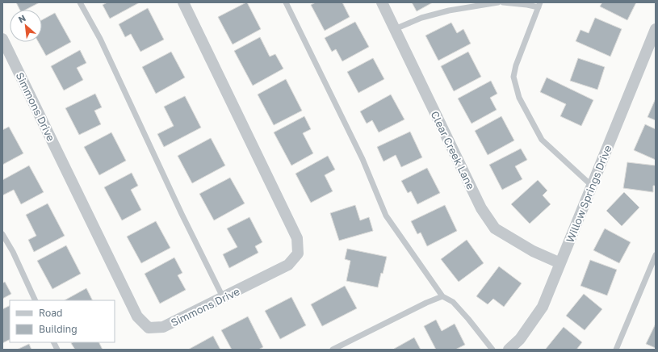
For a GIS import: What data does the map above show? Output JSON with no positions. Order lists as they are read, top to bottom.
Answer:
{
  "streets": {
    "street": ["Simmons Drive", "Clear Creek Lane", "Willow Springs Drive"]
  },
  "crossings": [
    ["Clear Creek Lane", "Willow Springs Drive"]
  ],
  "legend": ["Road", "Building"],
  "north": "top left"
}
